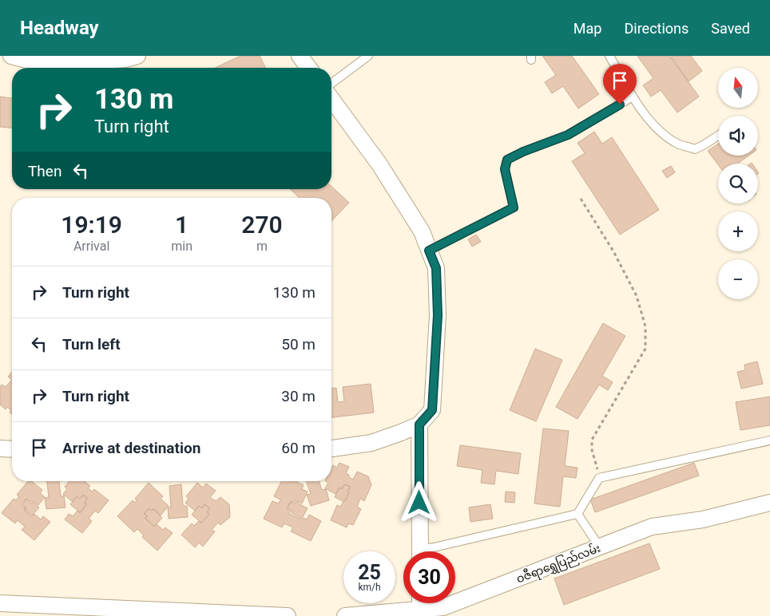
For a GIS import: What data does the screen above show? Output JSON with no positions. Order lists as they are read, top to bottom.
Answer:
{
  "streets": {
    "street": ["ဝဇီရာရွှေပြည်လမ်း"]
  },
  "north": "top",
  "page": {
    "header": "Headway",
    "nav": ["Map", "Directions", "Saved"],
    "map_buttons": ["+", "−"],
    "turn": ["130 m", "Turn right"],
    "then": "Then",
    "eta": [
      "19:19",
      "Arrival",
      "1",
      "min",
      "270",
      "m"
    ],
    "list": [
      {
        "name": "Turn right",
        "value": "130 m"
      },
      {
        "name": "Turn left",
        "value": "50 m"
      },
      {
        "name": "Turn right",
        "value": "30 m"
      },
      {
        "name": "Arrive at destination",
        "value": "60 m"
      }
    ],
    "speed": "25 km/h",
    "limit": "30"
  }
}
